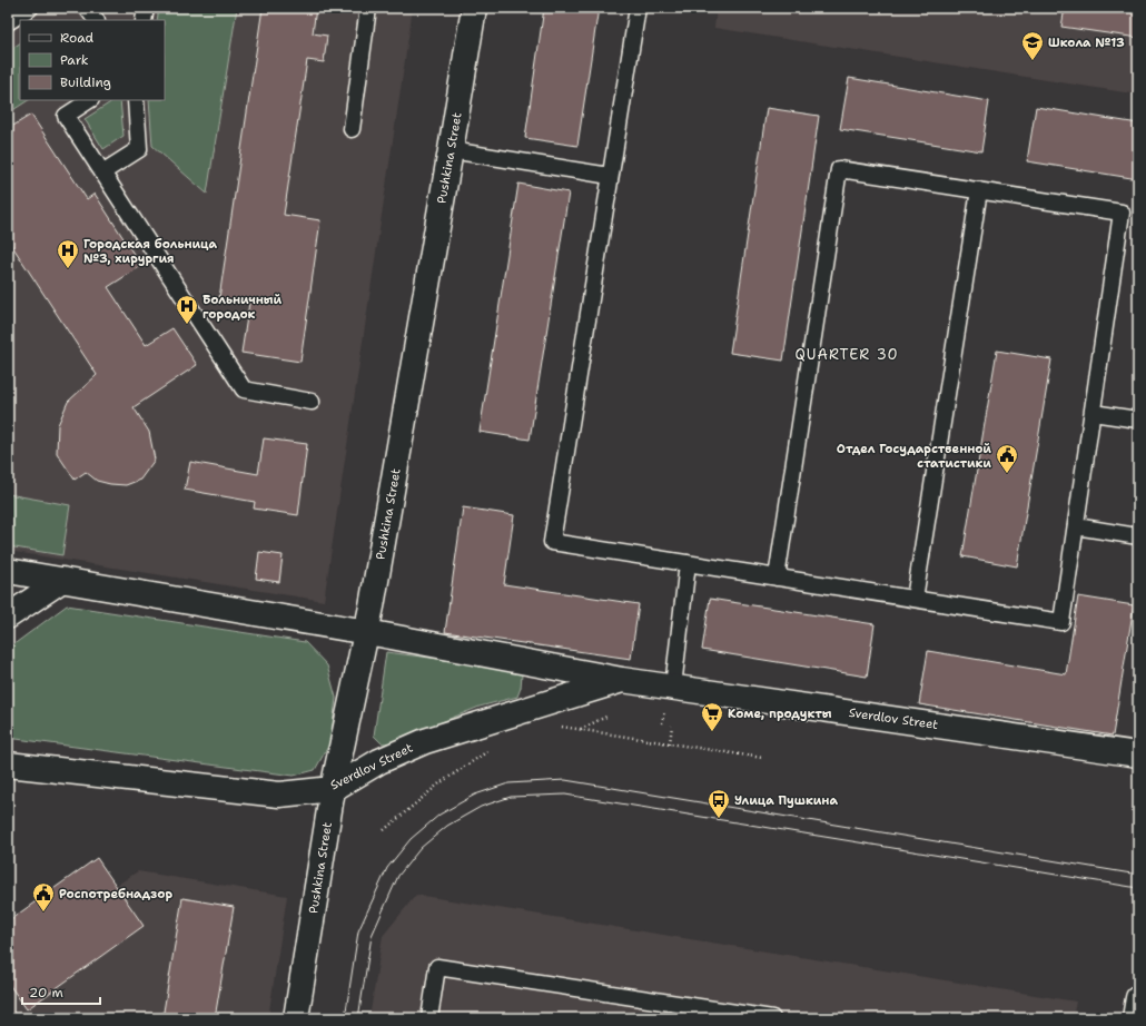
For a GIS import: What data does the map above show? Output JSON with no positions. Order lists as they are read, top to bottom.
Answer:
{
  "streets": {
    "street": ["Pushkina Street", "Sverdlov Street"]
  },
  "crossings": [
    ["Pushkina Street", "Sverdlov Street"]
  ],
  "districts": ["QUARTER 30"],
  "places": {
    "school or university": ["Школа №13"],
    "hospital": ["Городская больница №3, хирургия", "Больничный городок"],
    "public building": ["Отдел Государственной статистики", "Роспотребнадзор"],
    "supermarket": ["Коме, продукты"],
    "bus stop": ["Улица Пушкина"]
  },
  "legend": ["Road", "Park", "Building"],
  "scale_bar": "20 m"
}
